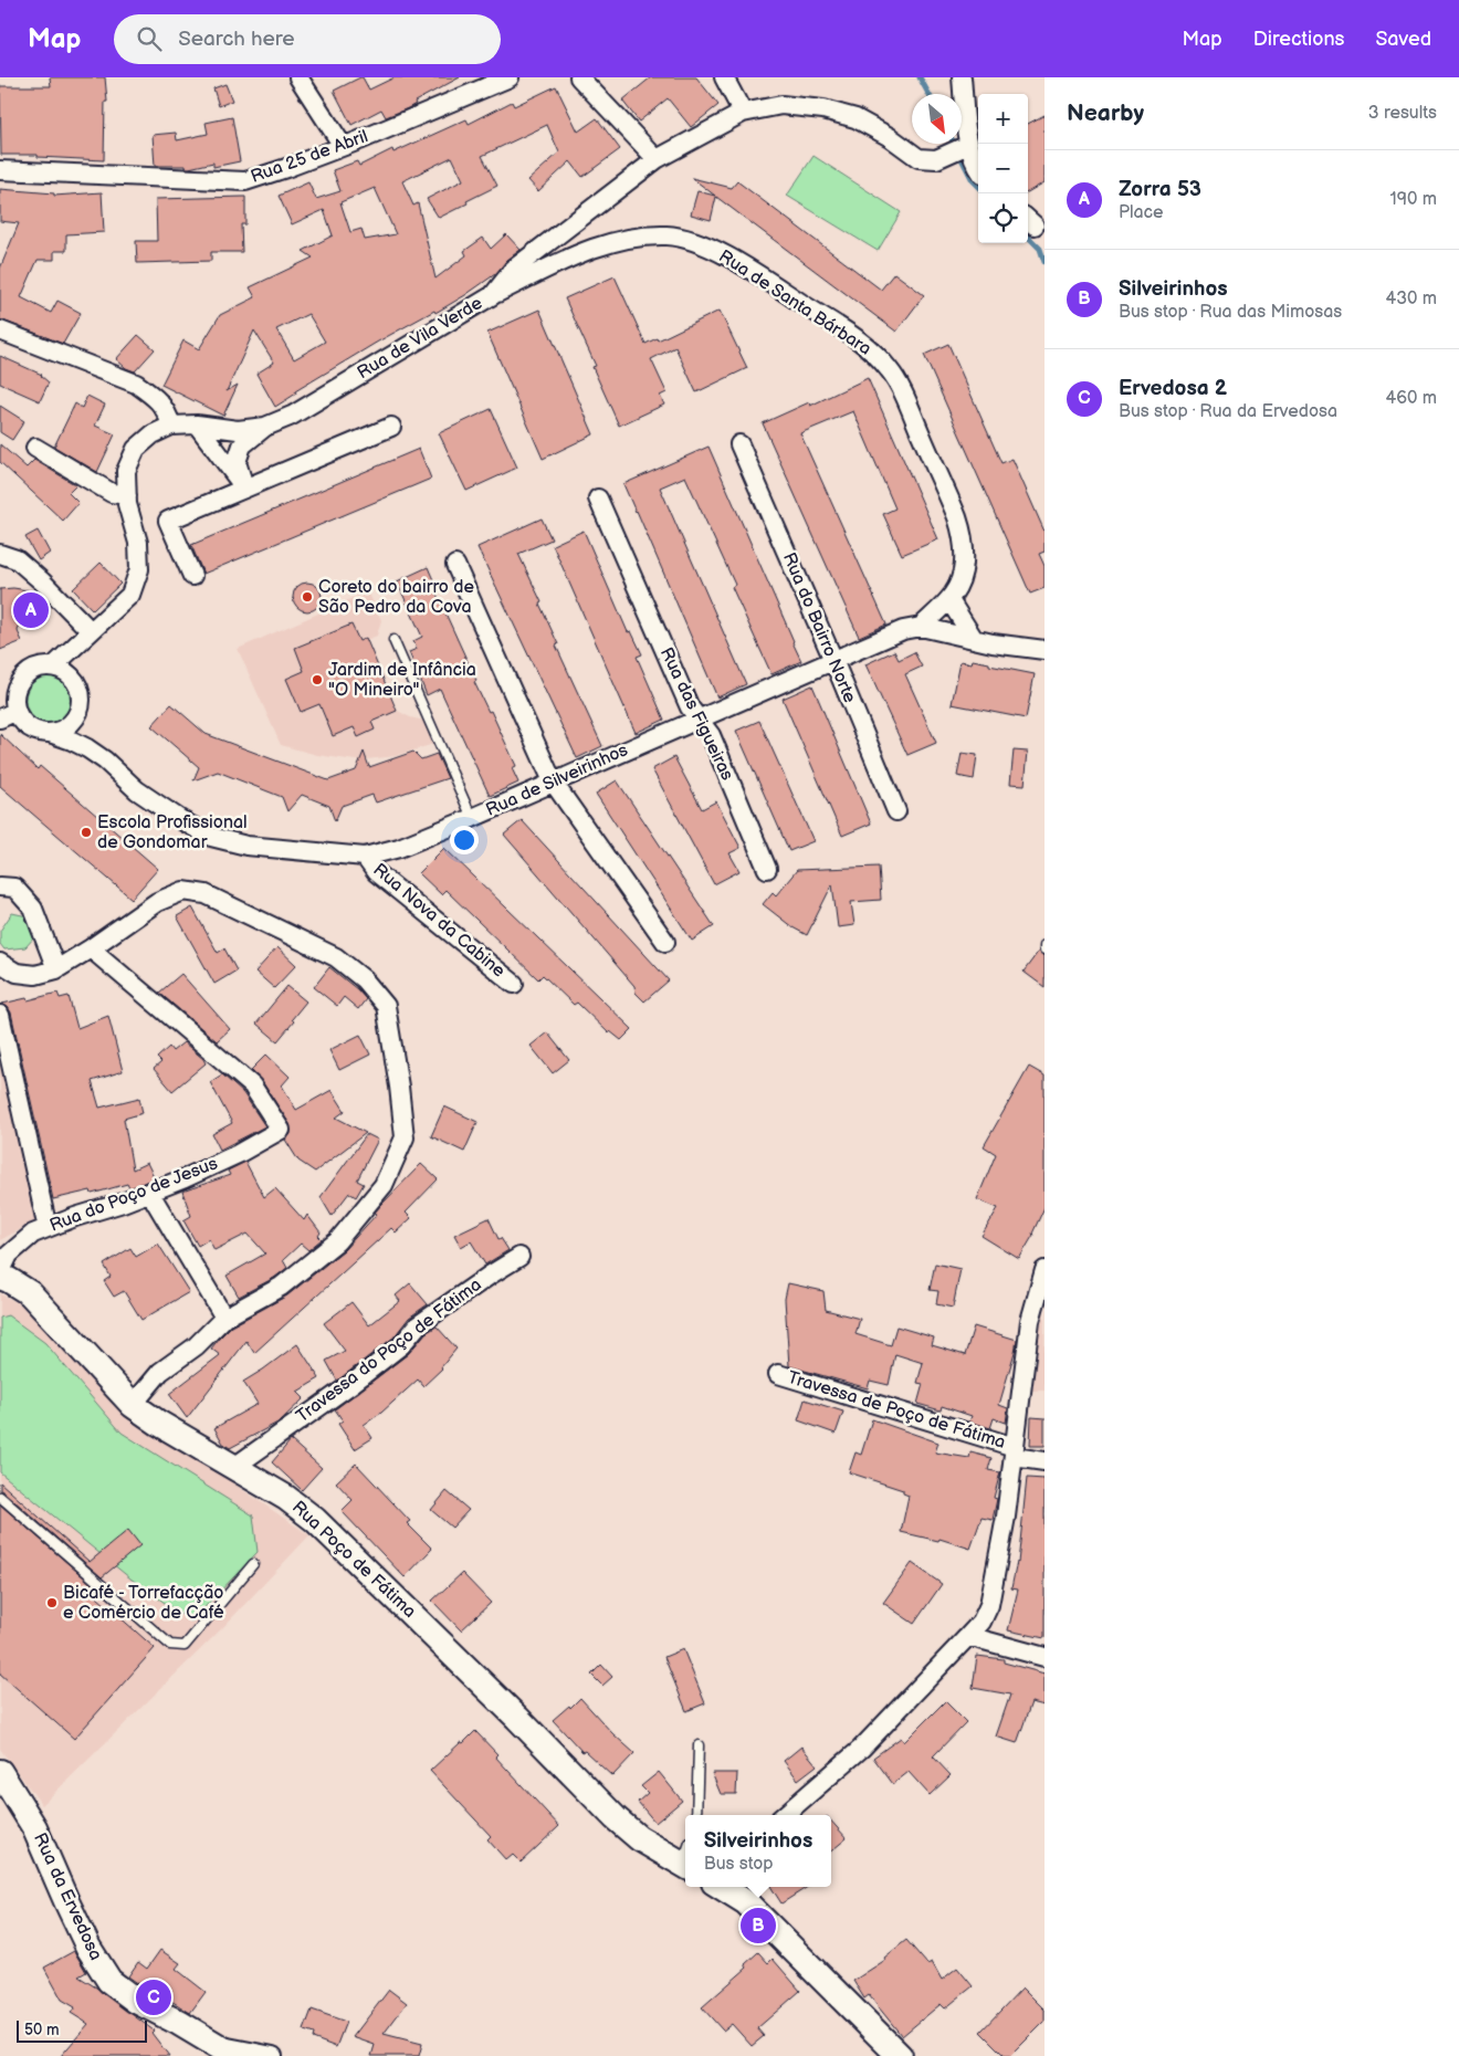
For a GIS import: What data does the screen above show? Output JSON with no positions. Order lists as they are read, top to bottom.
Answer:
{
  "streets": {
    "street": [
      "Rua 25 de Abril",
      "Rua de Santa Bárbara",
      "Rua de Vila Verde",
      "Rua do Bairro Norte",
      "Rua das Figueiras",
      "Rua de Silveirinhos",
      "Rua Nova da Cabine",
      "Rua do Poço de Jesus",
      "Travessa do Poço de Fátima",
      "Travessa de Poço de Fátima",
      "Rua Poço de Fátima",
      "Rua da Ervedosa"
    ]
  },
  "crossings": [
    ["Rua de Santa Bárbara", "Rua de Vila Verde"],
    ["Rua de Santa Bárbara", "Rua de Silveirinhos"],
    ["Rua de Vila Verde", "Rua de Silveirinhos"],
    ["Rua do Bairro Norte", "Rua de Silveirinhos"],
    ["Rua das Figueiras", "Rua de Silveirinhos"],
    ["Rua de Silveirinhos", "Rua Nova da Cabine"],
    ["Rua do Poço de Jesus", "Rua Poço de Fátima"],
    ["Travessa do Poço de Fátima", "Rua Poço de Fátima"]
  ],
  "places": [
    "Coreto do bairro de São Pedro da Cova",
    "Jardim de Infância \"O Mineiro\"",
    "Escola Profissional de Gondomar",
    "Bicafé - Torrefacção e Comércio de Café"
  ],
  "scale_bar": "50 m",
  "north": "bottom right",
  "page": {
    "header": "Map",
    "search": "Search here",
    "nav": ["Map", "Directions", "Saved"],
    "heading": ["Nearby", "3 results"],
    "map_buttons": ["+", "−"],
    "list": [
      {
        "mark": "A",
        "name": "Zorra 53",
        "note": "Place",
        "value": "190 m"
      },
      {
        "mark": "B",
        "name": "Silveirinhos",
        "note": "Bus stop · Rua das Mimosas",
        "value": "430 m"
      },
      {
        "mark": "C",
        "name": "Ervedosa 2",
        "note": "Bus stop · Rua da Ervedosa",
        "value": "460 m"
      }
    ],
    "pins": ["A", "B", "C"],
    "popup": ["Silveirinhos", "Bus stop"],
    "scale": "50 m"
  }
}
